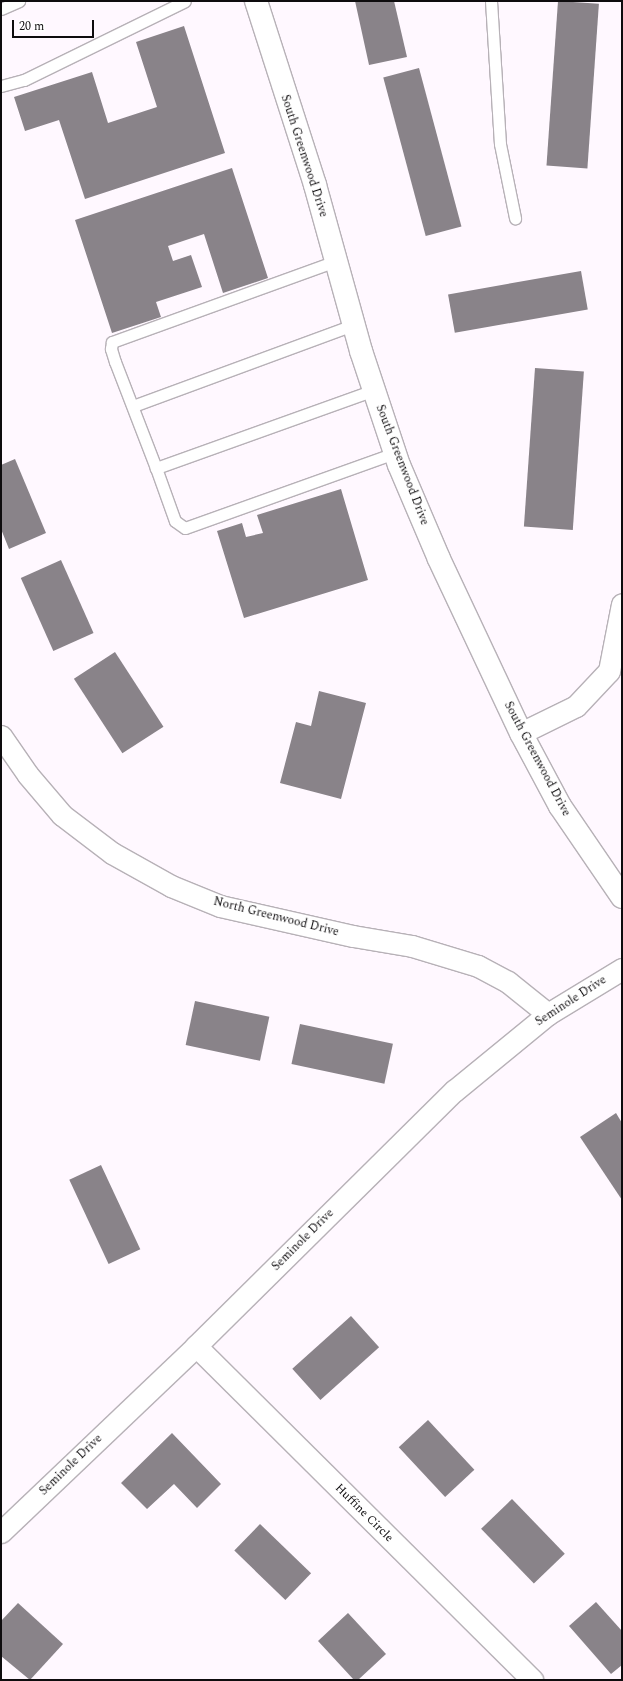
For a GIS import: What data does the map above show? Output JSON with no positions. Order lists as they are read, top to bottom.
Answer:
{
  "streets": {
    "street": [
      "South Greenwood Drive",
      "North Greenwood Drive",
      "Seminole Drive",
      "Huffine Circle"
    ]
  },
  "crossings": [
    ["North Greenwood Drive", "Seminole Drive"],
    ["Seminole Drive", "Huffine Circle"]
  ],
  "scale_bar": "20 m"
}
